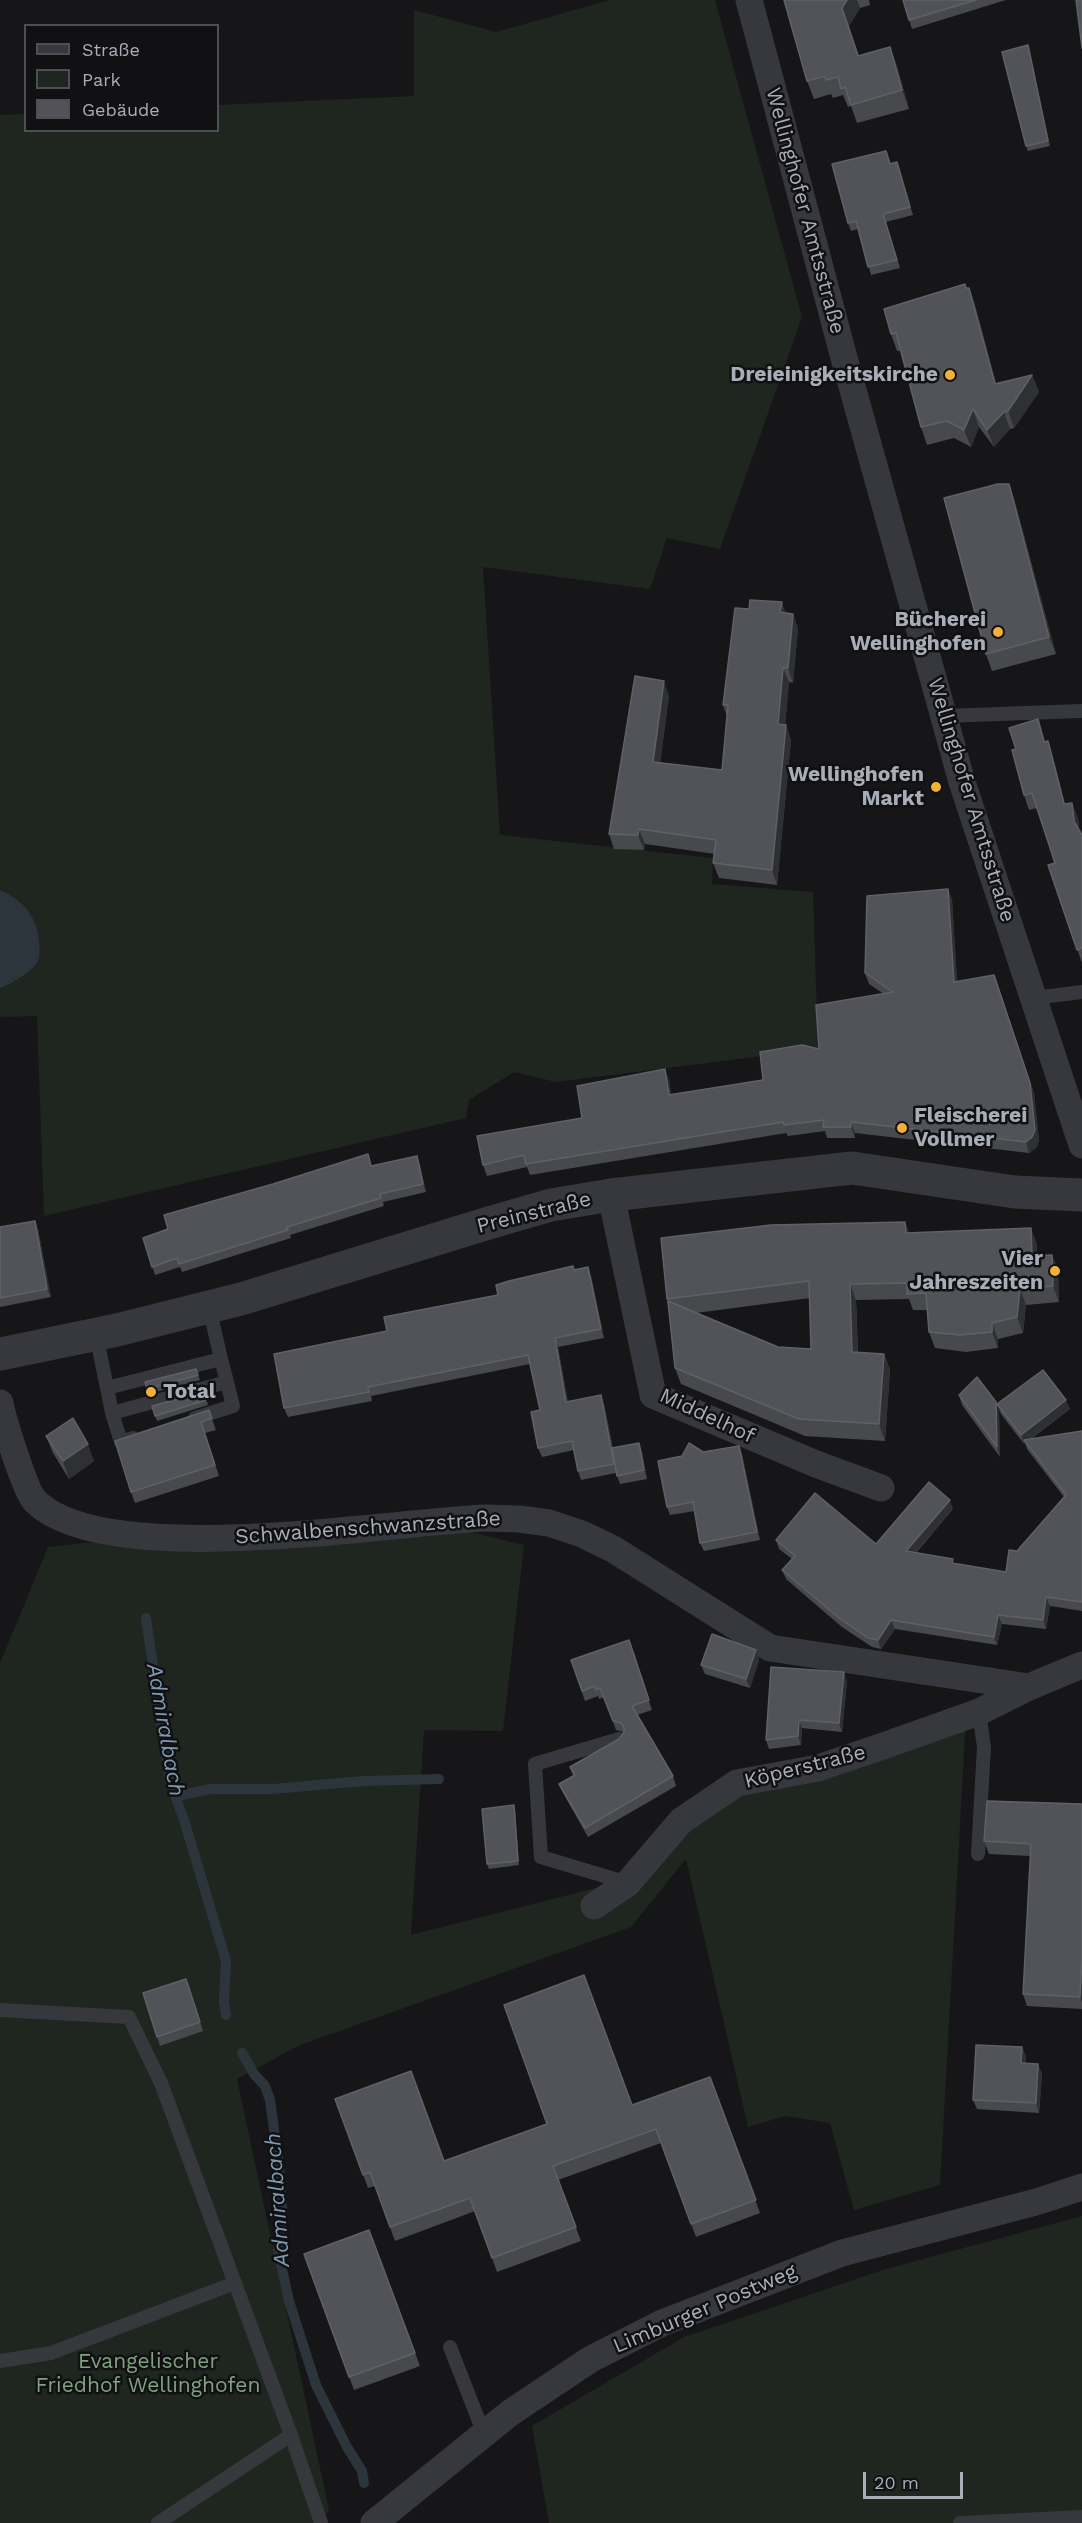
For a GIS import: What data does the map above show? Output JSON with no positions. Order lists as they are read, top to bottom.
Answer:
{
  "streets": {
    "street": [
      "Wellinghofer Amtsstraße",
      "Preinstraße",
      "Middelhof",
      "Schwalbenschwanzstraße",
      "Köperstraße",
      "Limburger Postweg"
    ]
  },
  "crossings": [
    ["Preinstraße", "Middelhof"],
    ["Schwalbenschwanzstraße", "Köperstraße"]
  ],
  "water": ["Admiralbach"],
  "parks": ["Evangelischer Friedhof Wellinghofen"],
  "places": [
    "Dreieinigkeitskirche",
    "Bücherei Wellinghofen",
    "Wellinghofen Markt",
    "Fleischerei Vollmer",
    "Vier Jahreszeiten",
    "Total"
  ],
  "legend": ["Straße", "Park", "Gebäude"],
  "scale_bar": "20 m"
}
